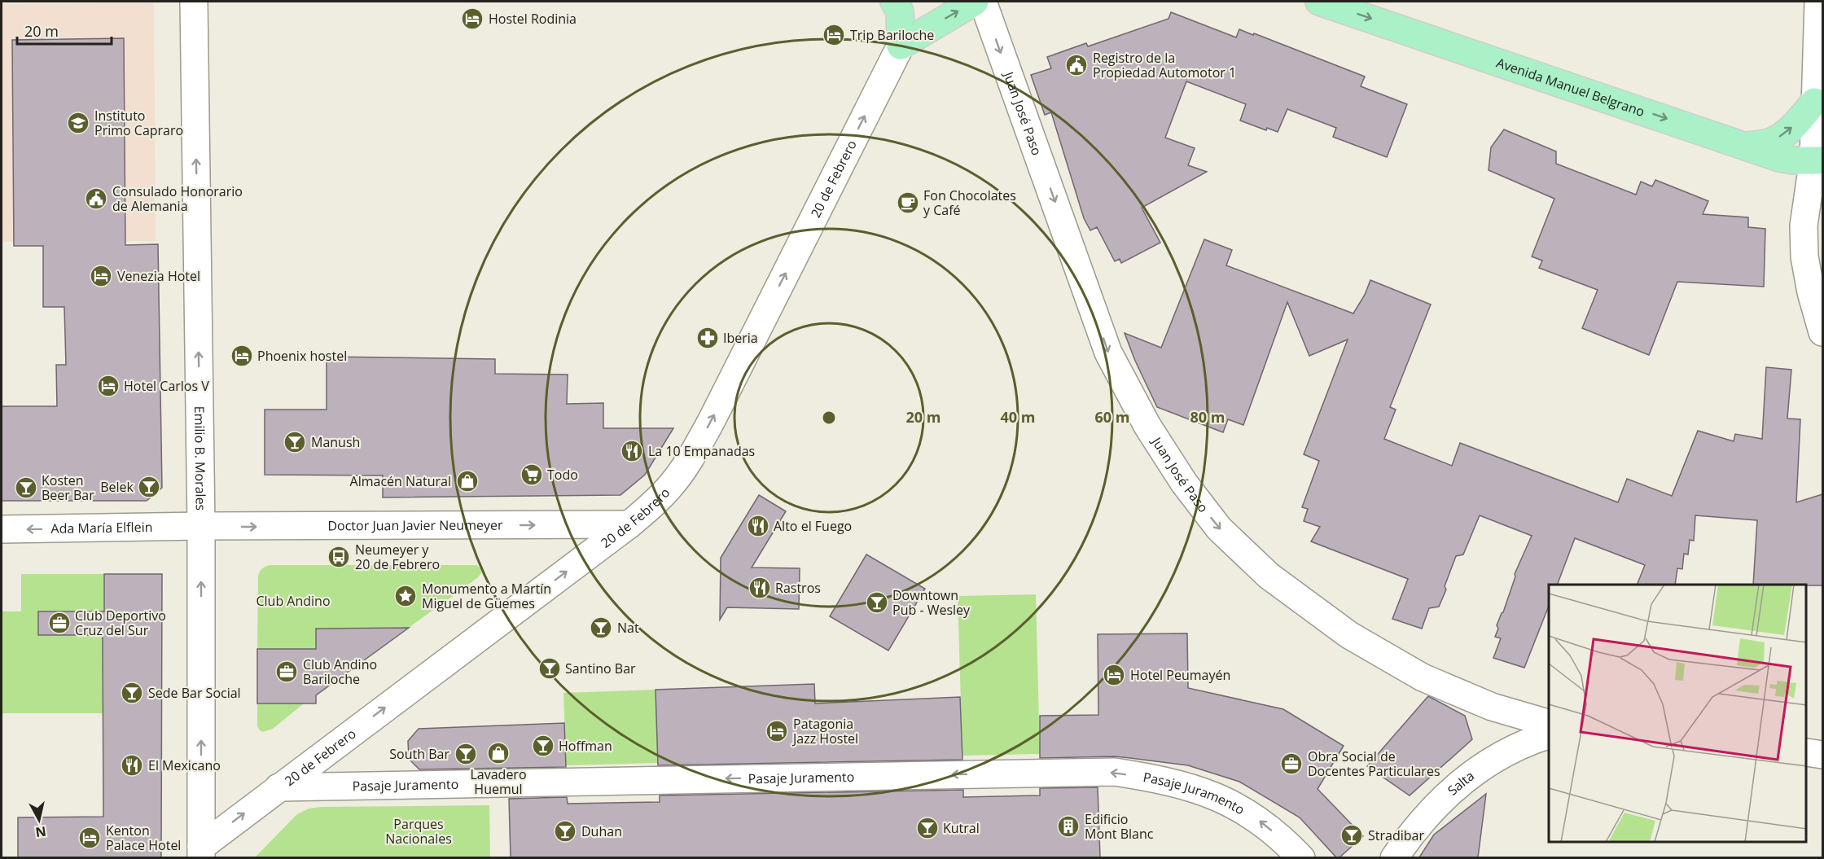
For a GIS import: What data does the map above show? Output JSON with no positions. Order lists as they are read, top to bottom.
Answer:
{
  "streets": {
    "main road": ["Avenida Manuel Belgrano"],
    "street": [
      "Juan José Paso",
      "20 de Febrero",
      "Emilio B. Morales",
      "Doctor Juan Javier Neumeyer",
      "Ada María Elflein",
      "Pasaje Juramento",
      "Salta"
    ]
  },
  "crossings": [
    ["20 de Febrero", "Emilio B. Morales"],
    ["20 de Febrero", "Doctor Juan Javier Neumeyer"],
    ["20 de Febrero", "Pasaje Juramento"],
    ["Emilio B. Morales", "Doctor Juan Javier Neumeyer"],
    ["Emilio B. Morales", "Ada María Elflein"],
    ["Doctor Juan Javier Neumeyer", "Ada María Elflein"]
  ],
  "one_way": [
    "Avenida Manuel Belgrano",
    "Juan José Paso",
    "20 de Febrero",
    "Emilio B. Morales",
    "Doctor Juan Javier Neumeyer",
    "Ada María Elflein",
    "Pasaje Juramento"
  ],
  "parks": ["Club Andino", "Parques Nacionales"],
  "places": {
    "hotel": [
      "Hostel Rodinia",
      "Trip Bariloche",
      "Venezia Hotel",
      "Phoenix hostel",
      "Hotel Carlos V",
      "Hotel Peumayén",
      "Patagonia Jazz Hostel",
      "Kenton Palace Hotel"
    ],
    "public building": ["Registro de la Propiedad Automotor 1", "Consulado Honorario de Alemania"],
    "school or university": ["Instituto Primo Capraro"],
    "cafe": ["Fon Chocolates y Café"],
    "pharmacy": ["Iberia"],
    "bar": [
      "Manush",
      "Belek",
      "Kosten Beer Bar",
      "Downtown Pub - Wesley",
      "Nat",
      "Santino Bar",
      "Sede Bar Social",
      "Hoffman",
      "South Bar",
      "Kutral",
      "Duhan",
      "Stradibar"
    ],
    "restaurant": [
      "La 10 Empanadas",
      "Alto el Fuego",
      "Rastros",
      "El Mexicano"
    ],
    "supermarket": ["Todo"],
    "shop": ["Almacén Natural", "Lavadero Huemul"],
    "bus stop": ["Neumeyer y 20 de Febrero"],
    "place": ["Monumento a Martín Miguel de Güemes"],
    "office": ["Club Deportivo Cruz del Sur", "Club Andino Bariloche", "Obra Social de Docentes Particulares"],
    "building": ["Edificio Mont Blanc"]
  },
  "scale_bar": "20 m",
  "north": "bottom",
  "rings": [
    "20 m",
    "40 m",
    "60 m",
    "80 m"
  ]
}
